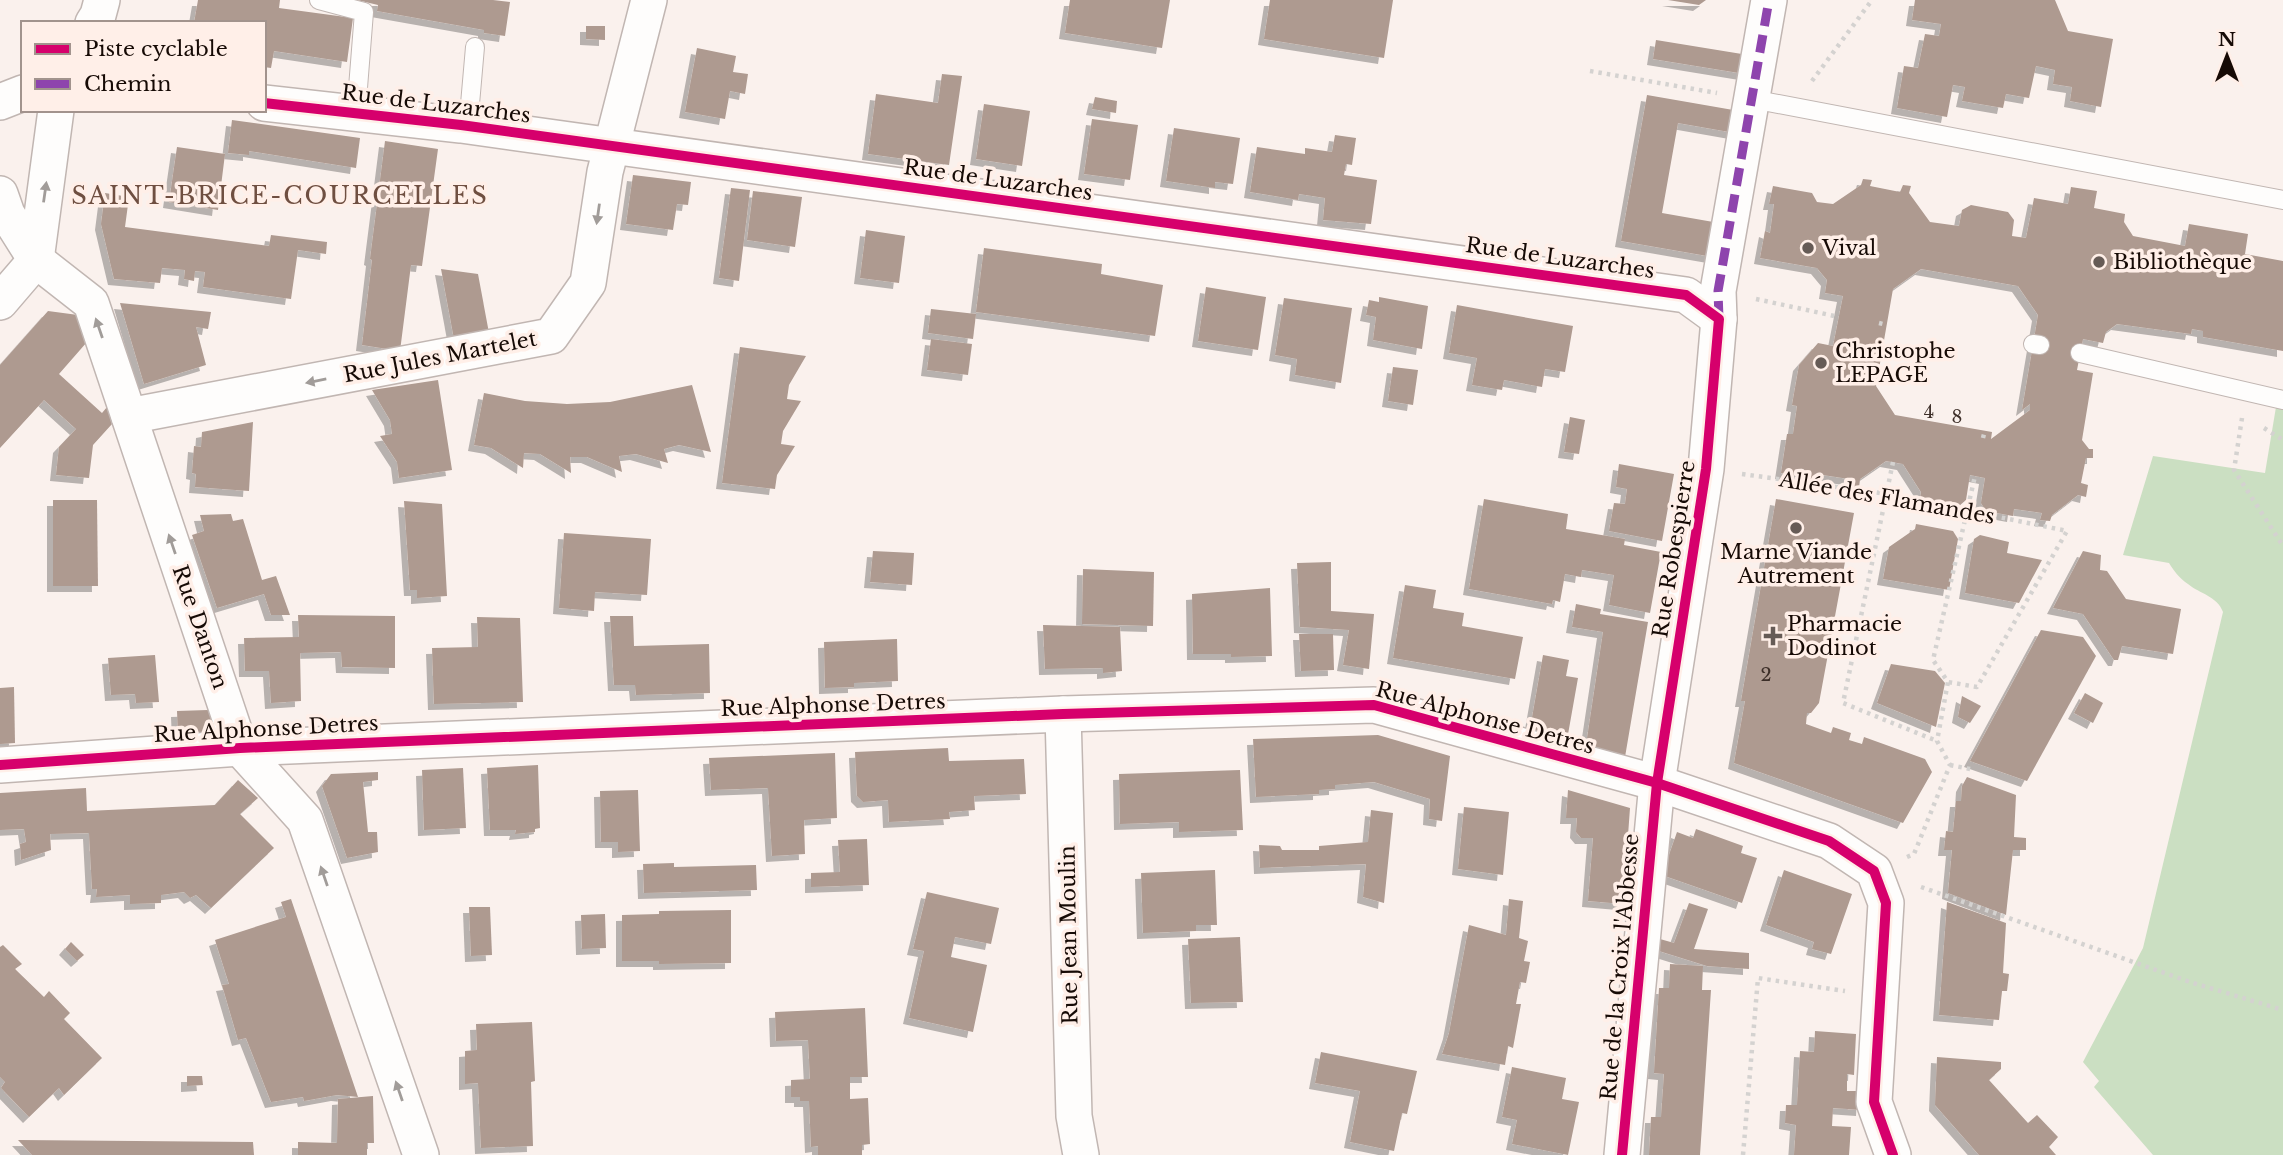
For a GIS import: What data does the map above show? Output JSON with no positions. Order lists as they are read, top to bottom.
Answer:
{
  "streets": {
    "street": [
      "Rue de Luzarches",
      "Rue Jules Martelet",
      "Rue Robespierre",
      "Rue Danton",
      "Rue Alphonse Detres",
      "Rue Jean Moulin",
      "Rue de la Croix l'Abbesse"
    ],
    "path": ["Allée des Flamandes"]
  },
  "crossings": [
    ["Rue de Luzarches", "Rue Jules Martelet"],
    ["Rue de Luzarches", "Rue Robespierre"],
    ["Rue Jules Martelet", "Rue Danton"],
    ["Allée des Flamandes", "Rue Robespierre"],
    ["Rue Robespierre", "Rue Alphonse Detres"],
    ["Rue Robespierre", "Rue de la Croix l'Abbesse"],
    ["Rue Danton", "Rue Alphonse Detres"],
    ["Rue Alphonse Detres", "Rue Jean Moulin"],
    ["Rue Alphonse Detres", "Rue de la Croix l'Abbesse"]
  ],
  "one_way": ["Rue Jules Martelet", "Rue Danton"],
  "districts": ["SAINT-BRICE-COURCELLES"],
  "places": {
    "other": [
      "Vival",
      "Bibliothèque",
      "Christophe LEPAGE",
      "Marne Viande Autrement"
    ],
    "health": ["Pharmacie Dodinot"]
  },
  "house_numbers": ["4", "8", "2"],
  "legend": ["Piste cyclable", "Chemin"],
  "north": "top"
}
